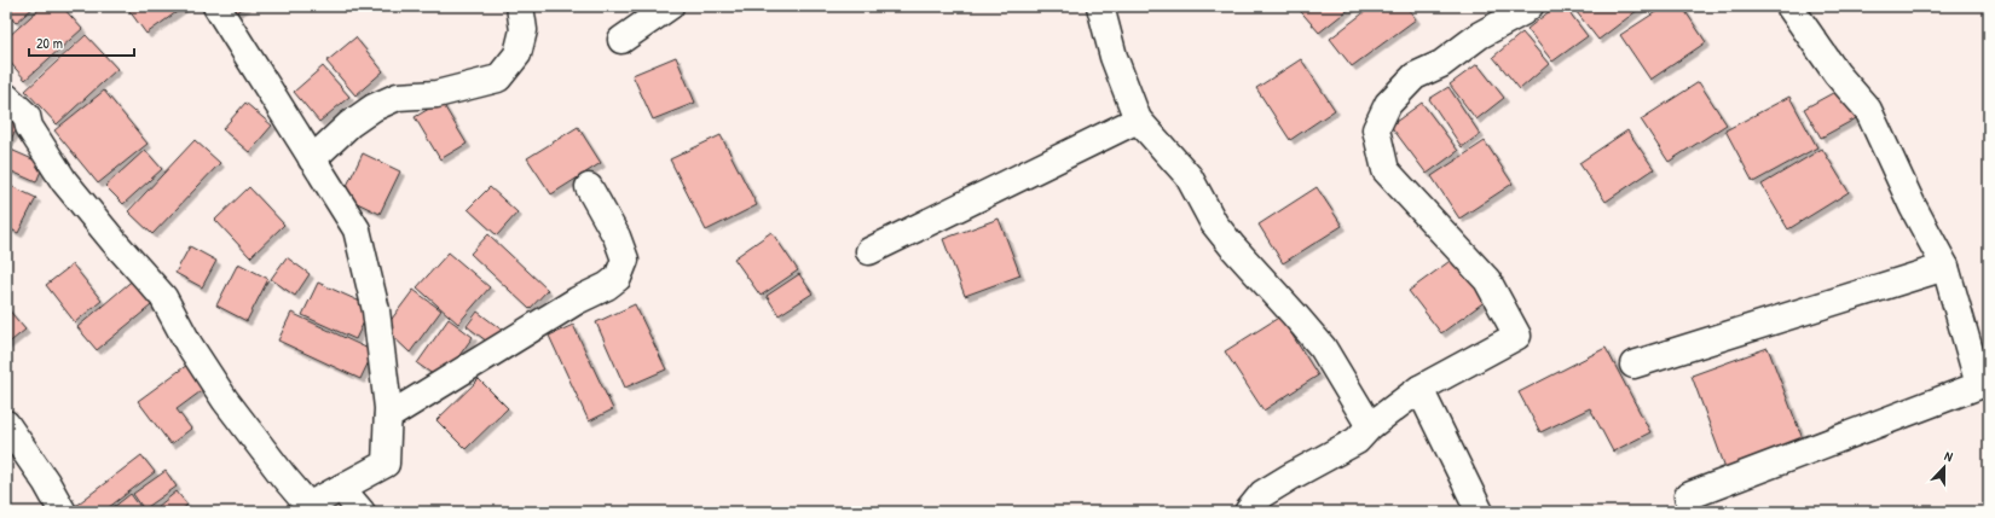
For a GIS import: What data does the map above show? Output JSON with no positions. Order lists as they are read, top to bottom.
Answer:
{
  "scale_bar": "20 m",
  "north": "top"
}
